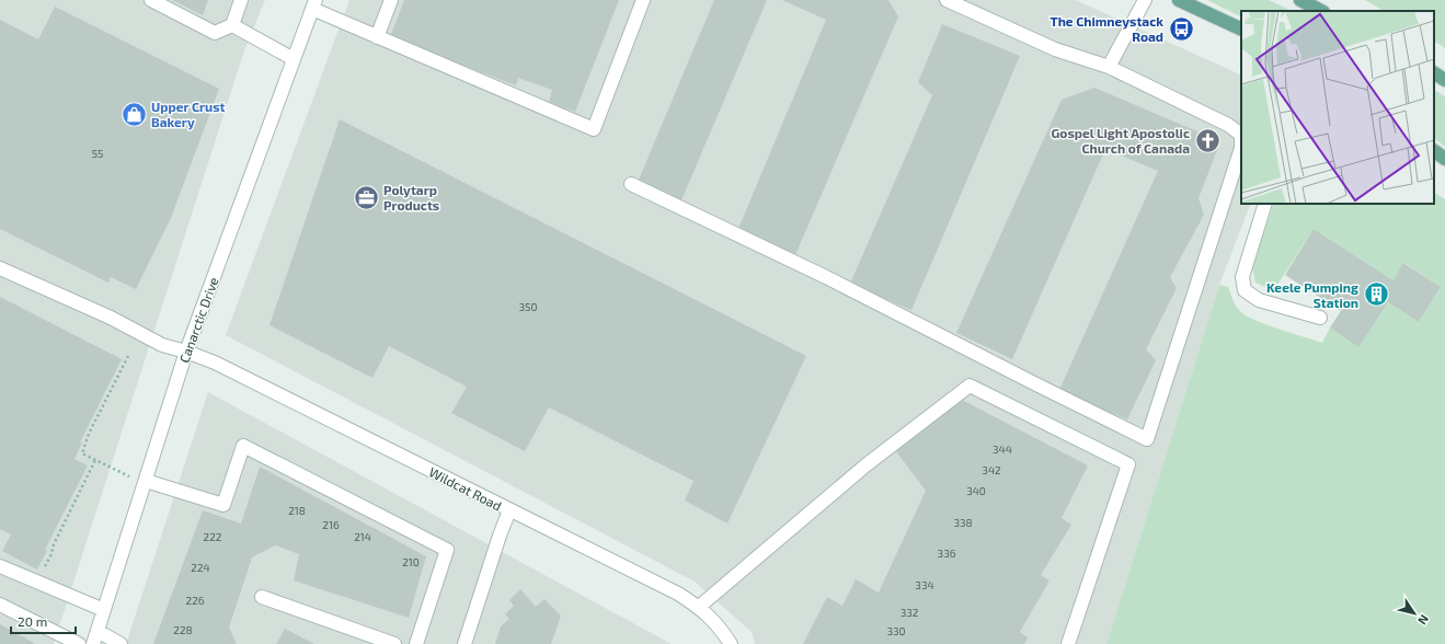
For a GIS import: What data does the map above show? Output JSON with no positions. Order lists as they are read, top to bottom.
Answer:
{
  "streets": {
    "street": ["Canarctic Drive", "Wildcat Road"]
  },
  "crossings": [
    ["Canarctic Drive", "Wildcat Road"]
  ],
  "places": {
    "bus stop": ["The Chimneystack Road"],
    "shop": ["Upper Crust Bakery"],
    "church": ["Gospel Light Apostolic Church of Canada"],
    "office": ["Polytarp Products"],
    "building": ["Keele Pumping Station"]
  },
  "house_numbers": [
    "55",
    "350",
    "344",
    "342",
    "340",
    "218",
    "338",
    "216",
    "222",
    "214",
    "336",
    "210",
    "224",
    "334",
    "226",
    "332",
    "228",
    "330"
  ],
  "scale_bar": "20 m",
  "north": "bottom right"
}
